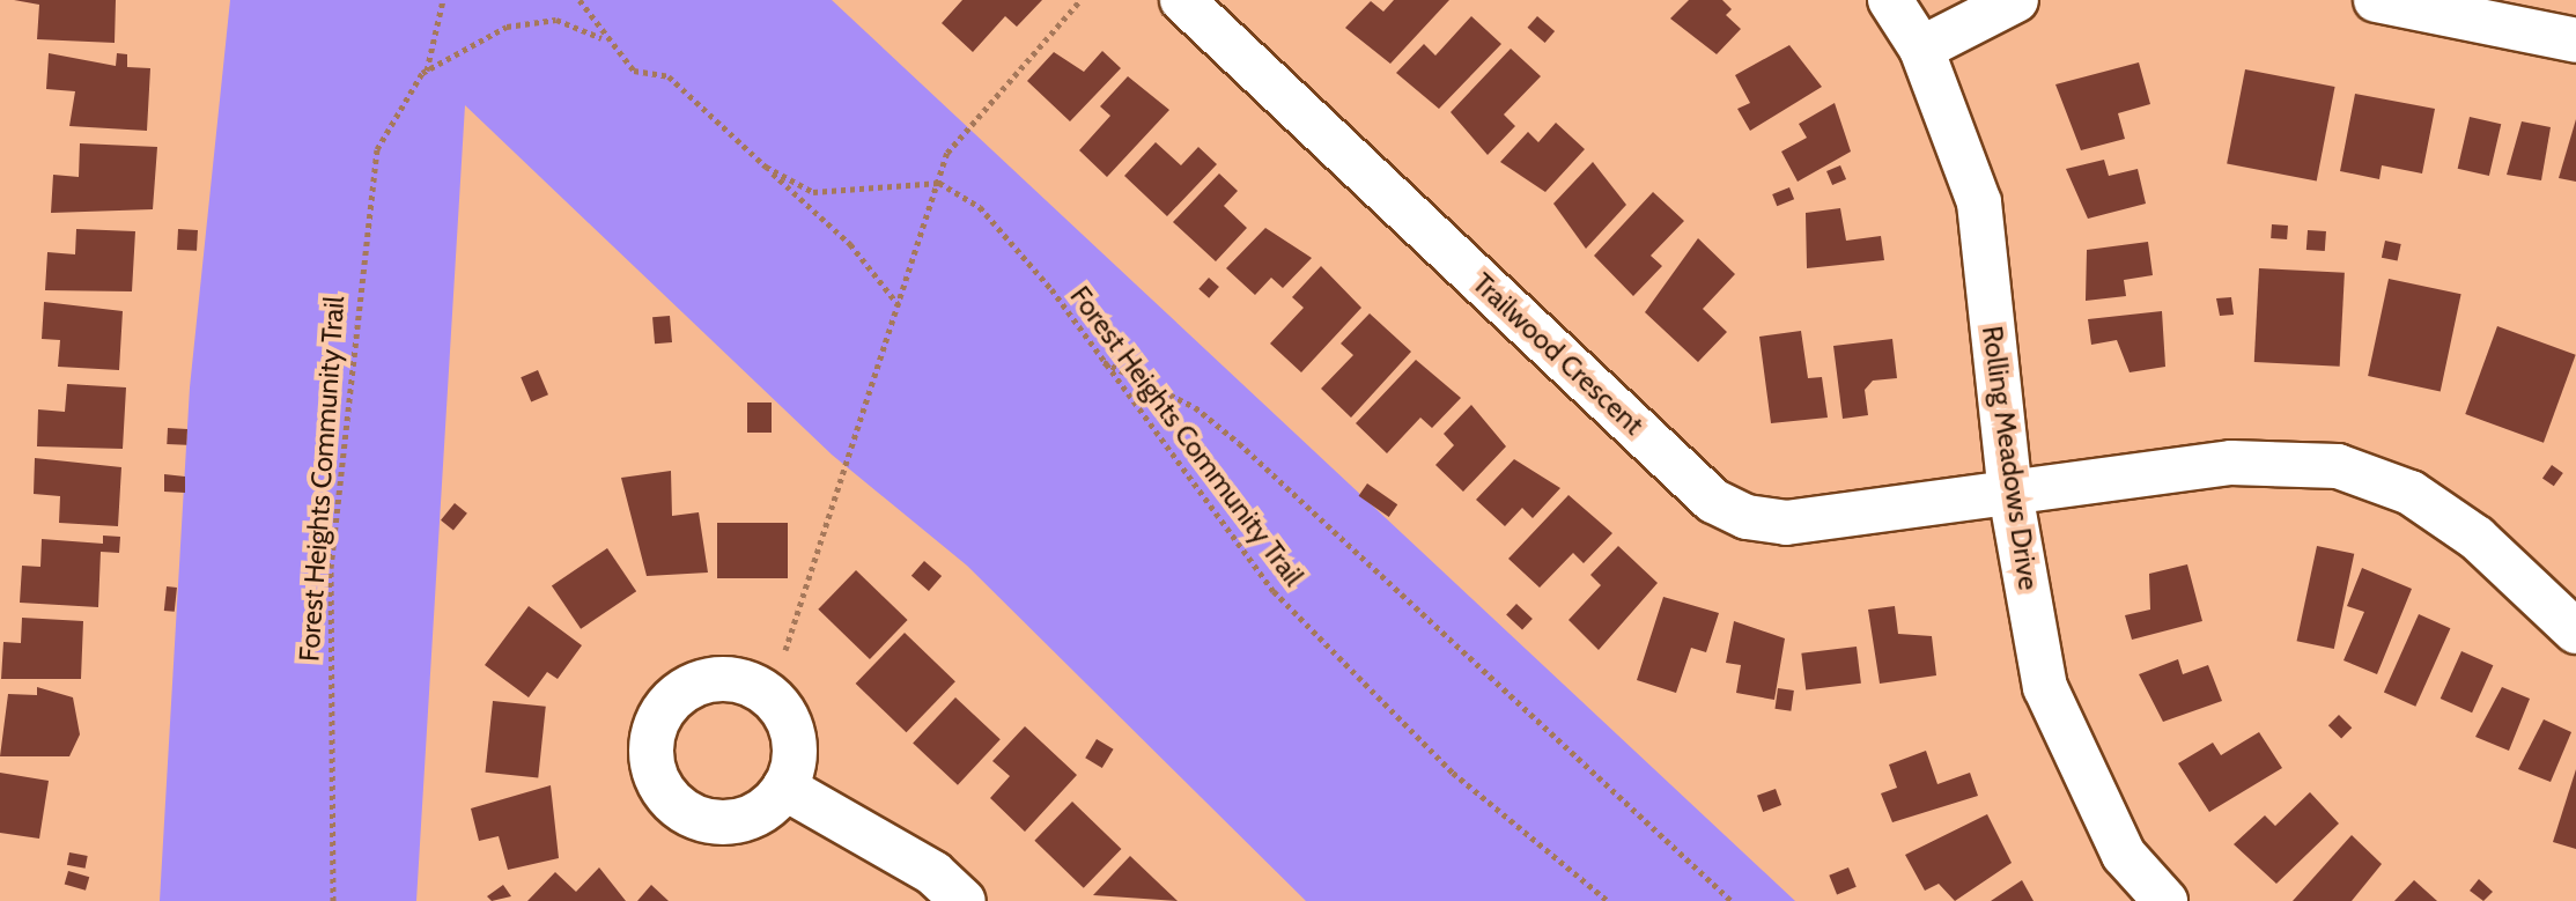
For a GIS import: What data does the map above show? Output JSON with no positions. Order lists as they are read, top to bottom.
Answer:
{
  "streets": {
    "street": ["Trailwood Crescent", "Rolling Meadows Drive"],
    "path": ["Forest Heights Community Trail"]
  },
  "crossings": [
    ["Trailwood Crescent", "Rolling Meadows Drive"]
  ]
}
